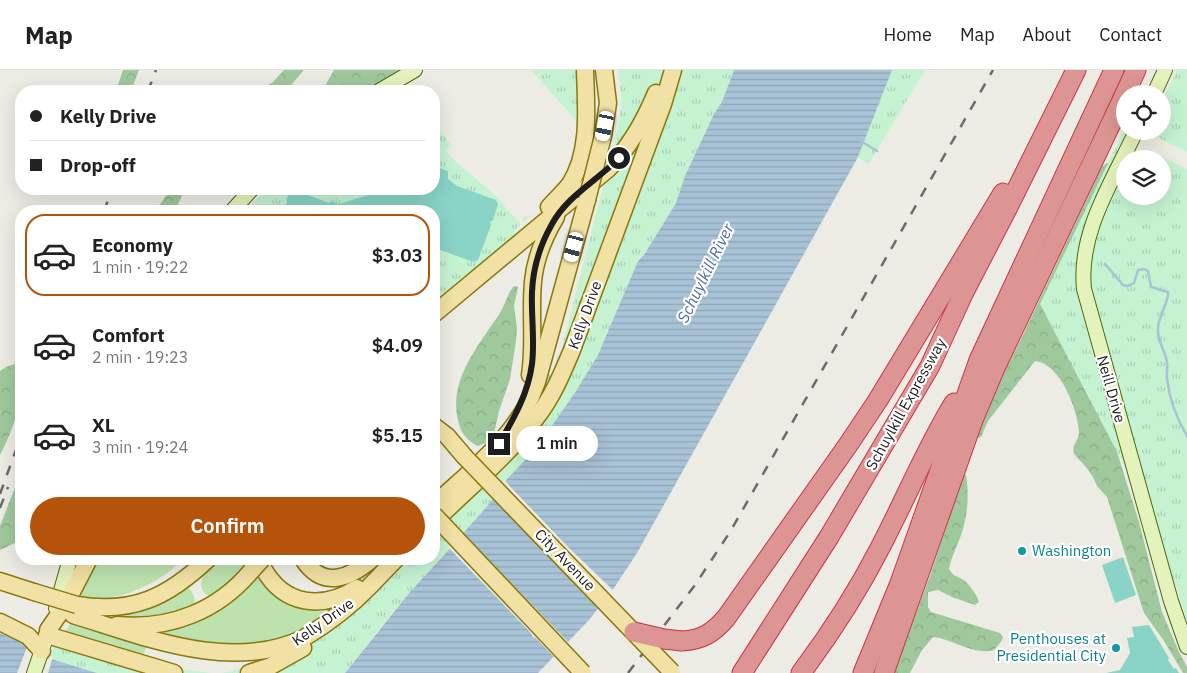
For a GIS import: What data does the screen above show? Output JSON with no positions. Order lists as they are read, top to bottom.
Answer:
{
  "streets": {
    "highway": ["Schuylkill Expressway"],
    "main road": ["Kelly Drive", "Neill Drive", "City Avenue"]
  },
  "water": ["Schuylkill River"],
  "places": ["Washington", "Penthouses at Presidential City"],
  "page": {
    "header": "Map",
    "nav": [
      "Home",
      "Map",
      "About",
      "Contact"
    ],
    "banner": ["Kelly Drive", "Drop-off"],
    "list": [
      {
        "name": "Economy",
        "note": "1 min · 19:22",
        "value": "$3.03"
      },
      {
        "name": "Comfort",
        "note": "2 min · 19:23",
        "value": "$4.09"
      },
      {
        "name": "XL",
        "note": "3 min · 19:24",
        "value": "$5.15"
      }
    ],
    "bubble": "1 min",
    "buttons": "Confirm"
  }
}
